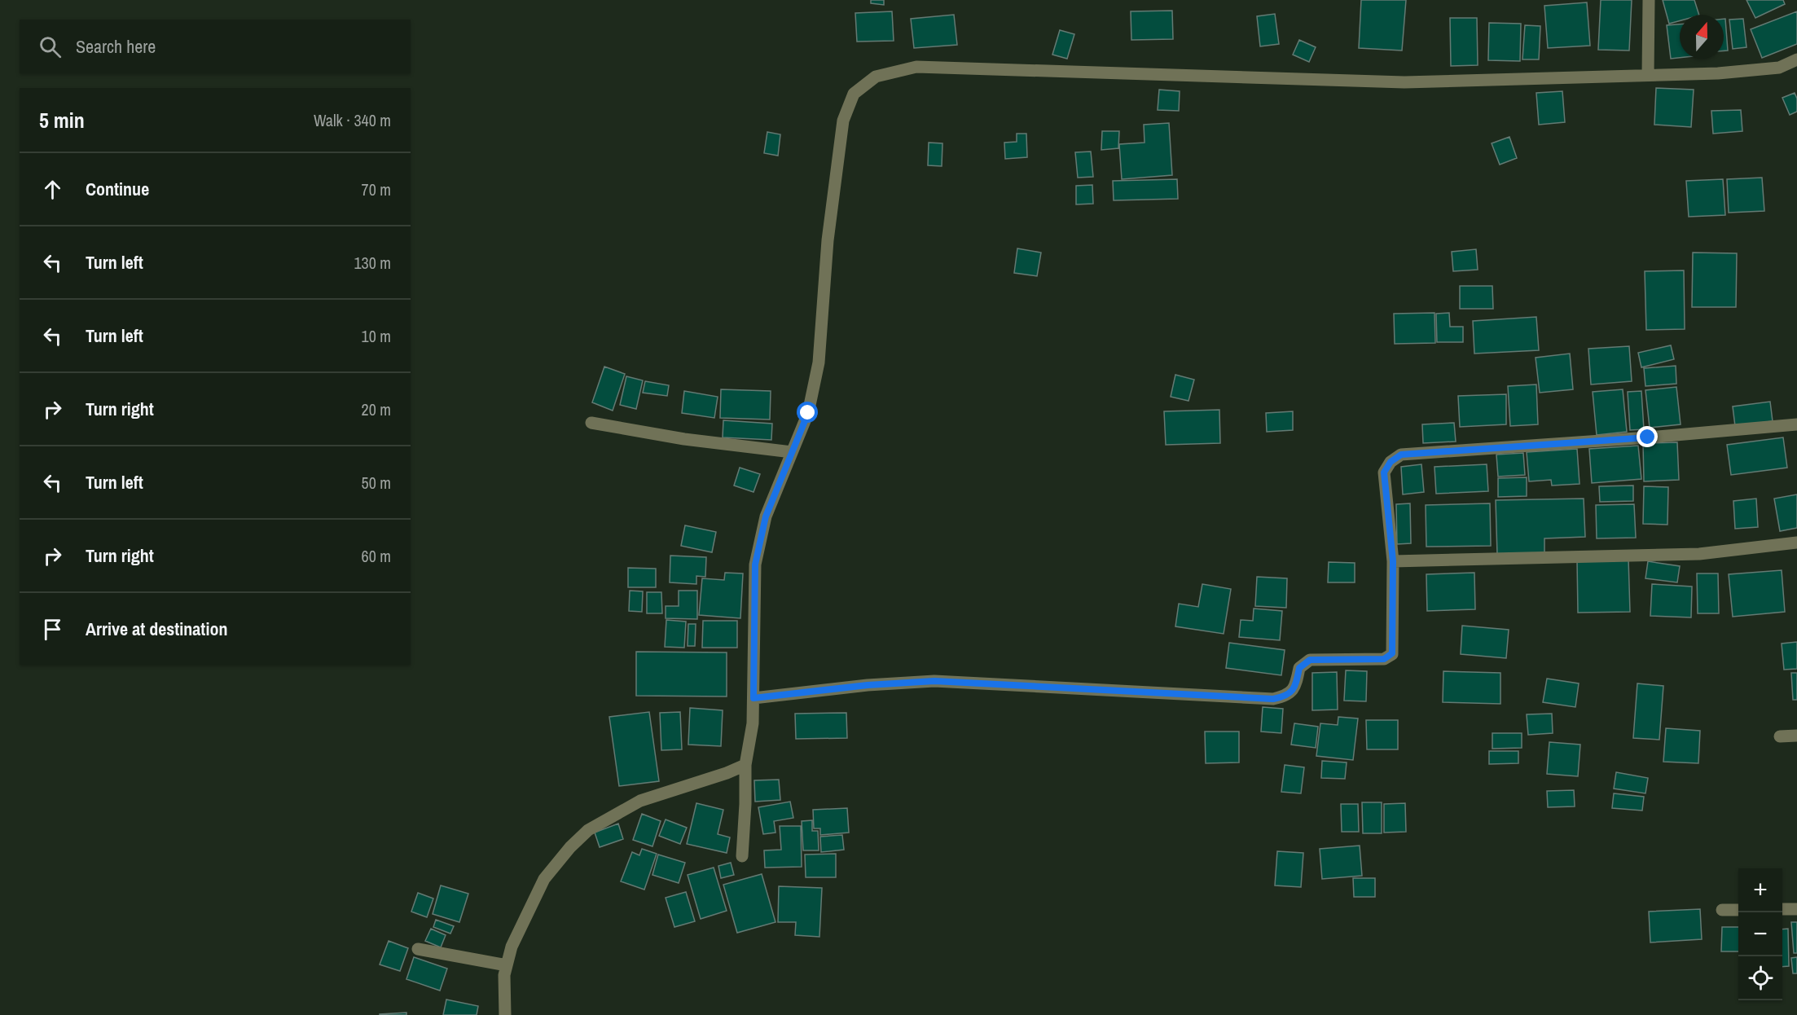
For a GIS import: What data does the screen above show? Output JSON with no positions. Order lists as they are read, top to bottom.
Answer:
{
  "north": "top",
  "page": {
    "search": "Search here",
    "heading": ["5 min", "Walk · 340 m"],
    "list": [
      ["Continue", "70 m"],
      ["Turn left", "130 m"],
      ["Turn left", "10 m"],
      ["Turn right", "20 m"],
      ["Turn left", "50 m"],
      ["Turn right", "60 m"],
      "Arrive at destination"
    ],
    "map_buttons": ["+", "−"]
  }
}
